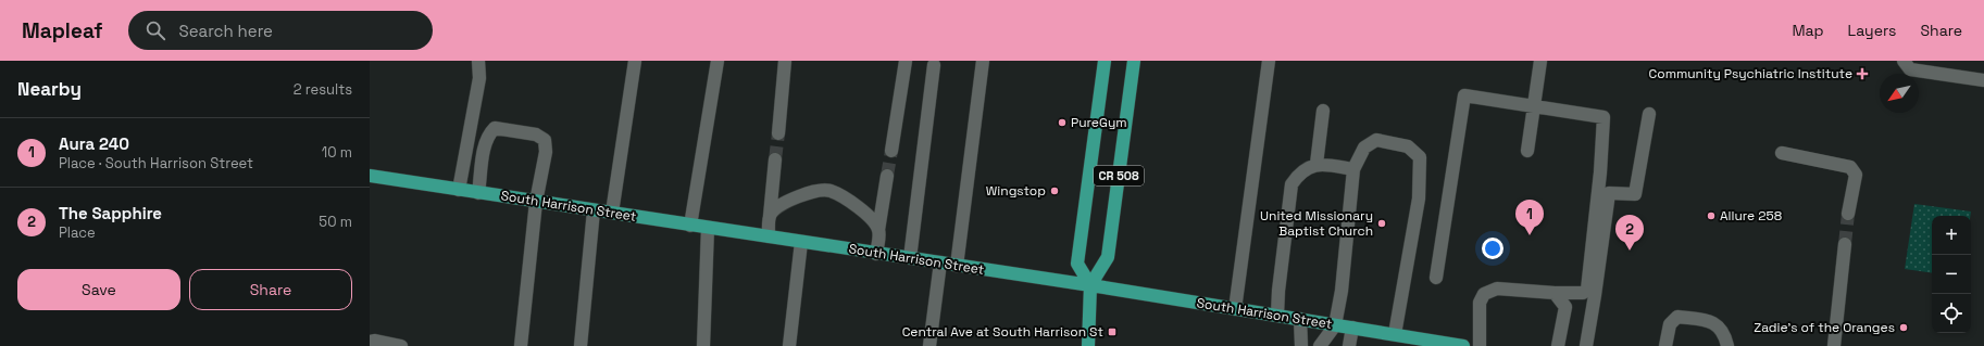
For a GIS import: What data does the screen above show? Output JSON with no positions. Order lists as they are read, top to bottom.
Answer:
{
  "streets": {
    "main road": ["CR 508", "South Harrison Street"]
  },
  "crossings": [
    ["CR 508", "South Harrison Street"]
  ],
  "places": {
    "health": ["Community Psychiatric Institute"],
    "other": [
      "PureGym",
      "Wingstop",
      "Allure 258",
      "United Missionary Baptist Church",
      "Zadie's of the Oranges"
    ],
    "transit": ["Central Ave at South Harrison St"]
  },
  "north": "bottom left",
  "page": {
    "header": "Mapleaf",
    "search": "Search here",
    "nav": ["Map", "Layers", "Share"],
    "heading": ["Nearby", "2 results"],
    "list": [
      {
        "mark": "1",
        "name": "Aura 240",
        "note": "Place · South Harrison Street",
        "value": "10 m"
      },
      {
        "mark": "2",
        "name": "The Sapphire",
        "note": "Place",
        "value": "50 m"
      }
    ],
    "pins": ["1", "2"],
    "map_buttons": ["+", "−"],
    "buttons": ["Save", "Share"]
  }
}
